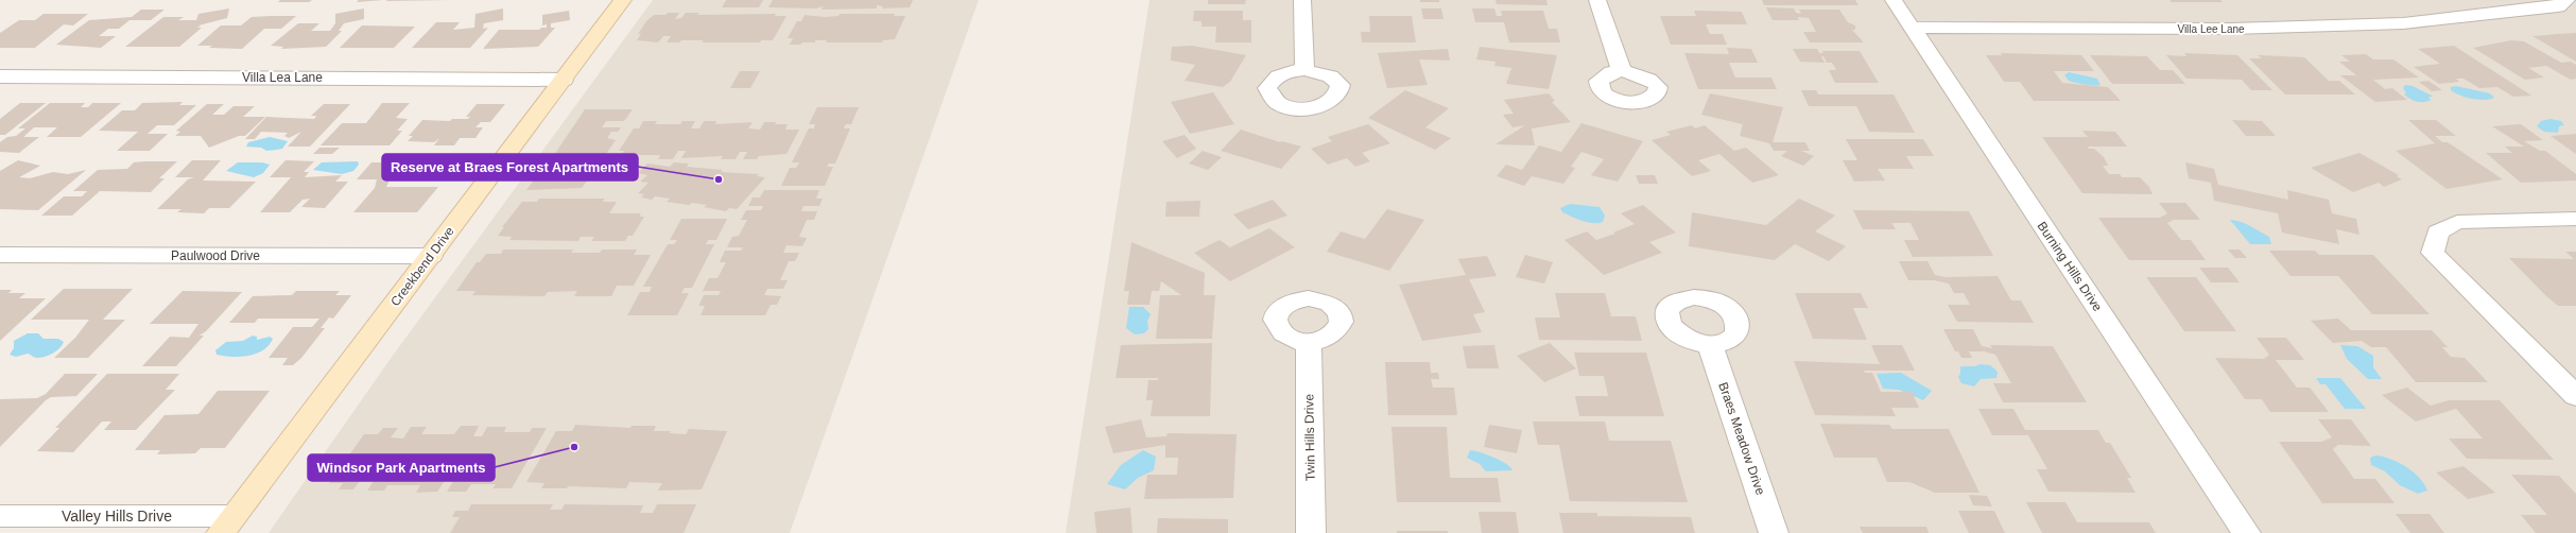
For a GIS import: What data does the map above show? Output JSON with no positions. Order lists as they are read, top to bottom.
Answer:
{
  "streets": {
    "street": [
      "Villa Lee Lane",
      "Villa Lea Lane",
      "Paulwood Drive",
      "Creekbend Drive",
      "Burning Hills Drive",
      "Twin Hills Drive",
      "Braes Meadow Drive",
      "Valley Hills Drive"
    ]
  },
  "crossings": [
    ["Villa Lee Lane", "Burning Hills Drive"],
    ["Villa Lea Lane", "Creekbend Drive"],
    ["Paulwood Drive", "Creekbend Drive"],
    ["Creekbend Drive", "Valley Hills Drive"]
  ],
  "places": ["Reserve at Braes Forest Apartments", "Windsor Park Apartments"]
}
